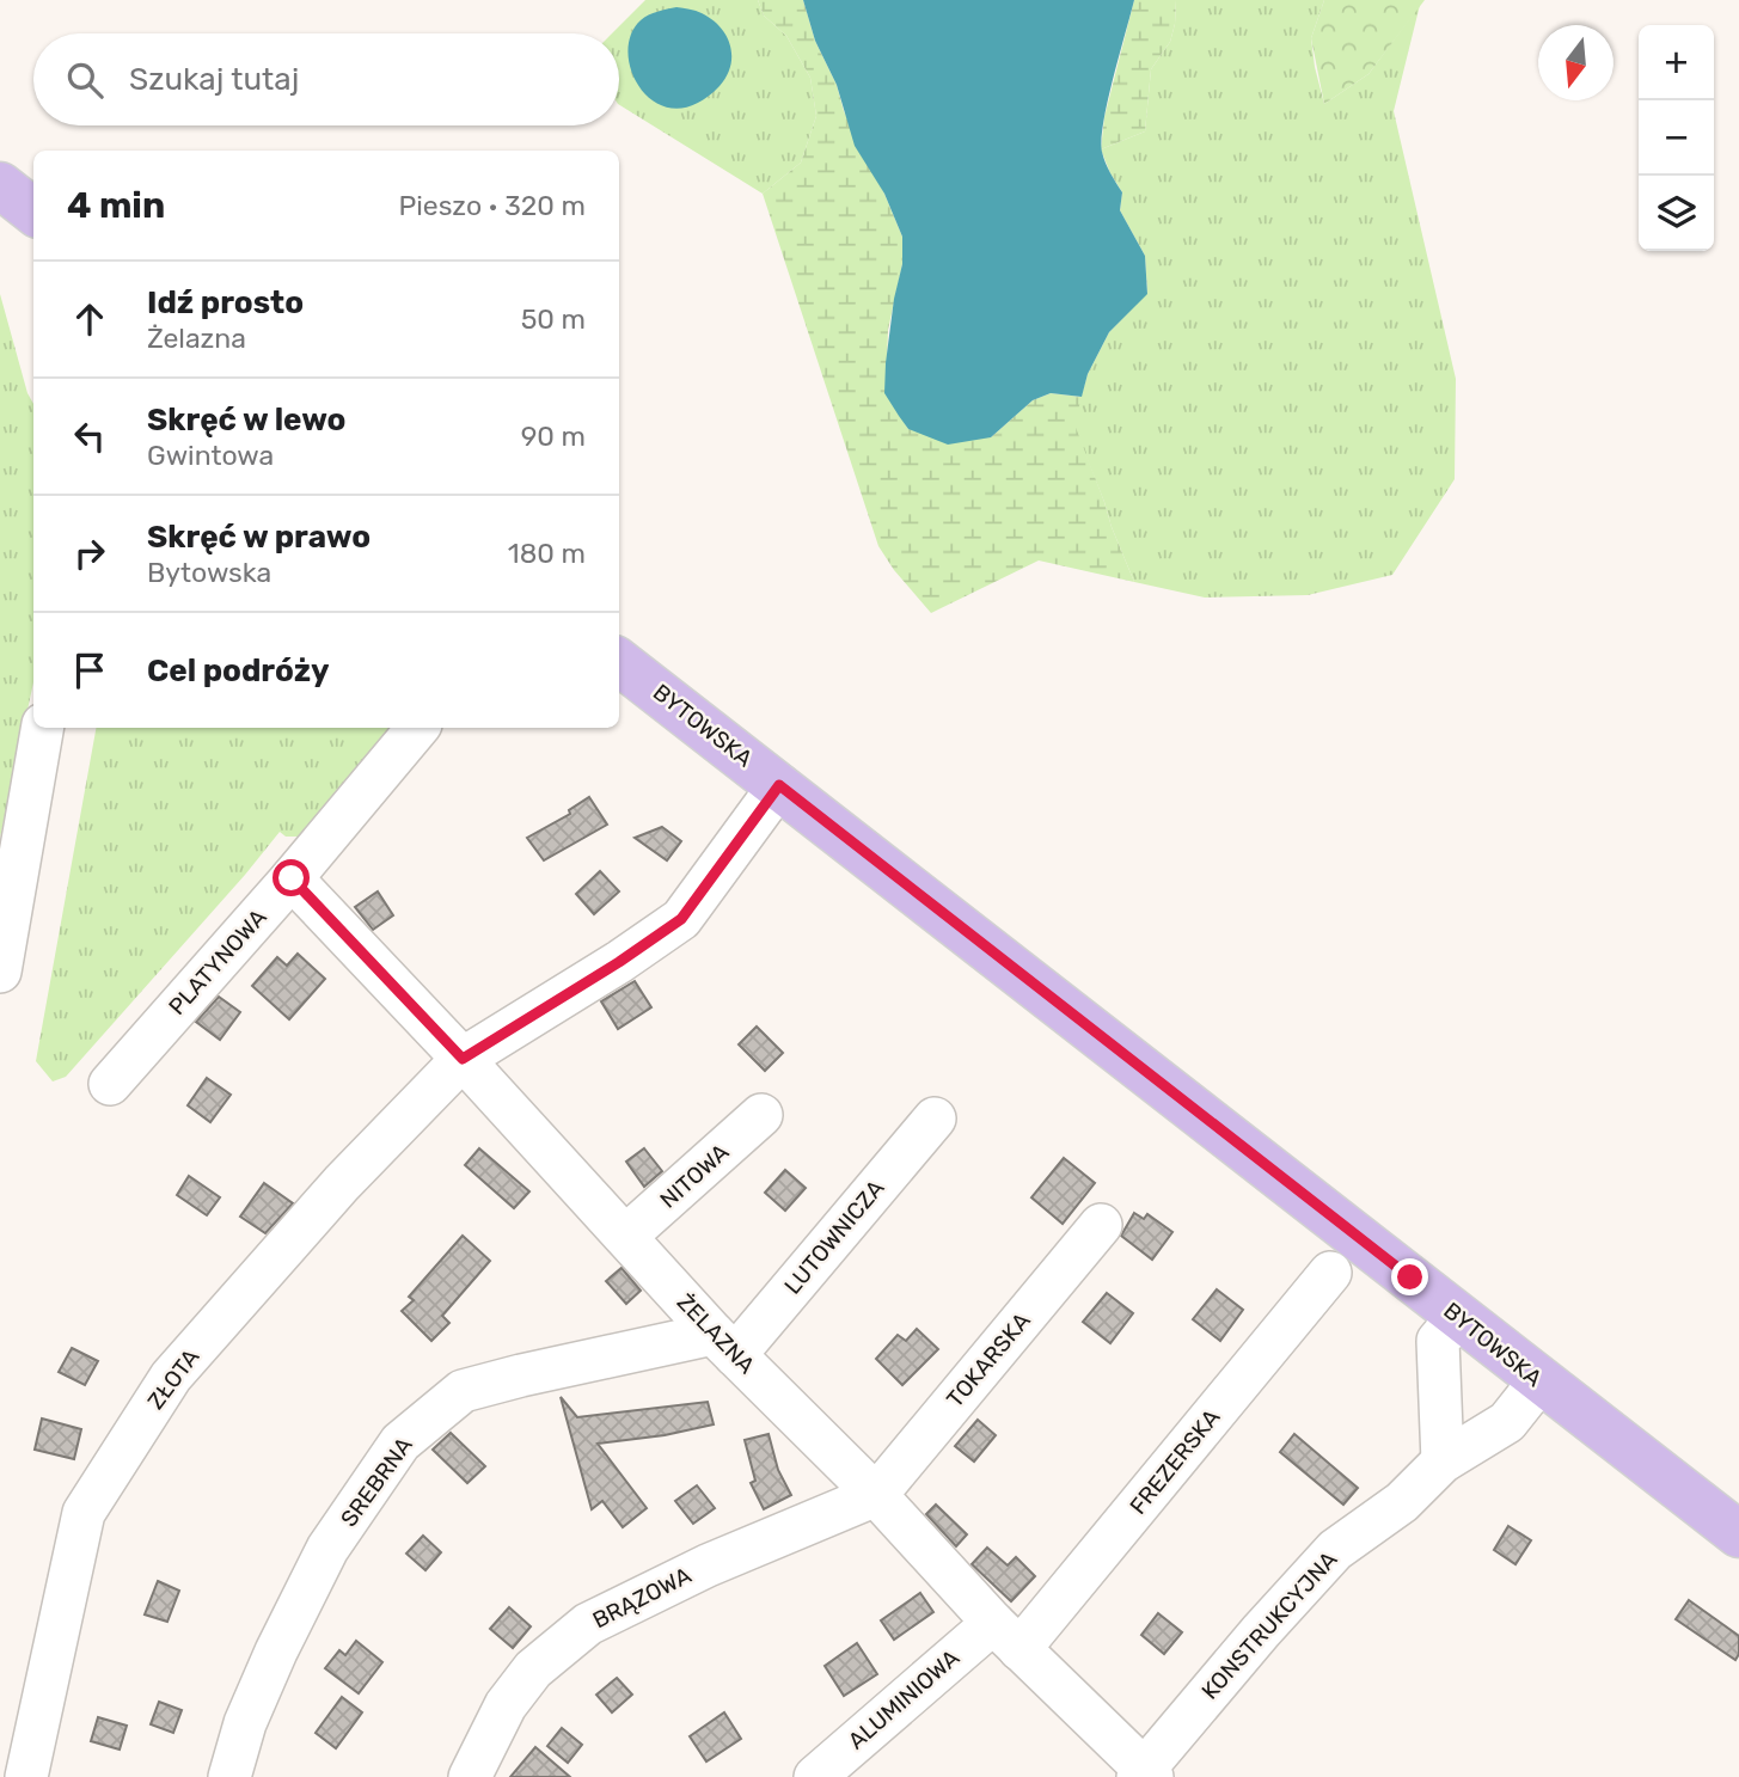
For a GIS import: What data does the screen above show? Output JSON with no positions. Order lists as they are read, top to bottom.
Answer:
{
  "streets": {
    "main road": ["BYTOWSKA"],
    "street": [
      "PLATYNOWA",
      "NITOWA",
      "LUTOWNICZA",
      "ŻELAZNA",
      "TOKARSKA",
      "ZŁOTA",
      "FREZERSKA",
      "SREBRNA",
      "BRĄZOWA",
      "KONSTRUKCYJNA",
      "ALUMINIOWA"
    ]
  },
  "crossings": [
    ["BYTOWSKA", "ZŁOTA"],
    ["BYTOWSKA", "KONSTRUKCYJNA"],
    ["PLATYNOWA", "ŻELAZNA"],
    ["NITOWA", "ŻELAZNA"],
    ["LUTOWNICZA", "ŻELAZNA"],
    ["LUTOWNICZA", "SREBRNA"],
    ["ŻELAZNA", "TOKARSKA"],
    ["ŻELAZNA", "ZŁOTA"],
    ["ŻELAZNA", "FREZERSKA"],
    ["ŻELAZNA", "SREBRNA"],
    ["ŻELAZNA", "BRĄZOWA"],
    ["ŻELAZNA", "KONSTRUKCYJNA"],
    ["ŻELAZNA", "ALUMINIOWA"],
    ["TOKARSKA", "BRĄZOWA"],
    ["FREZERSKA", "ALUMINIOWA"]
  ],
  "north": "bottom",
  "page": {
    "map_buttons": ["+", "−"],
    "search": "Szukaj tutaj",
    "heading": ["4 min", "Pieszo · 320 m"],
    "list": [
      ["Idź prosto", "Żelazna", "50 m"],
      ["Skręć w lewo", "Gwintowa", "90 m"],
      ["Skręć w prawo", "Bytowska", "180 m"],
      "Cel podróży"
    ]
  }
}
